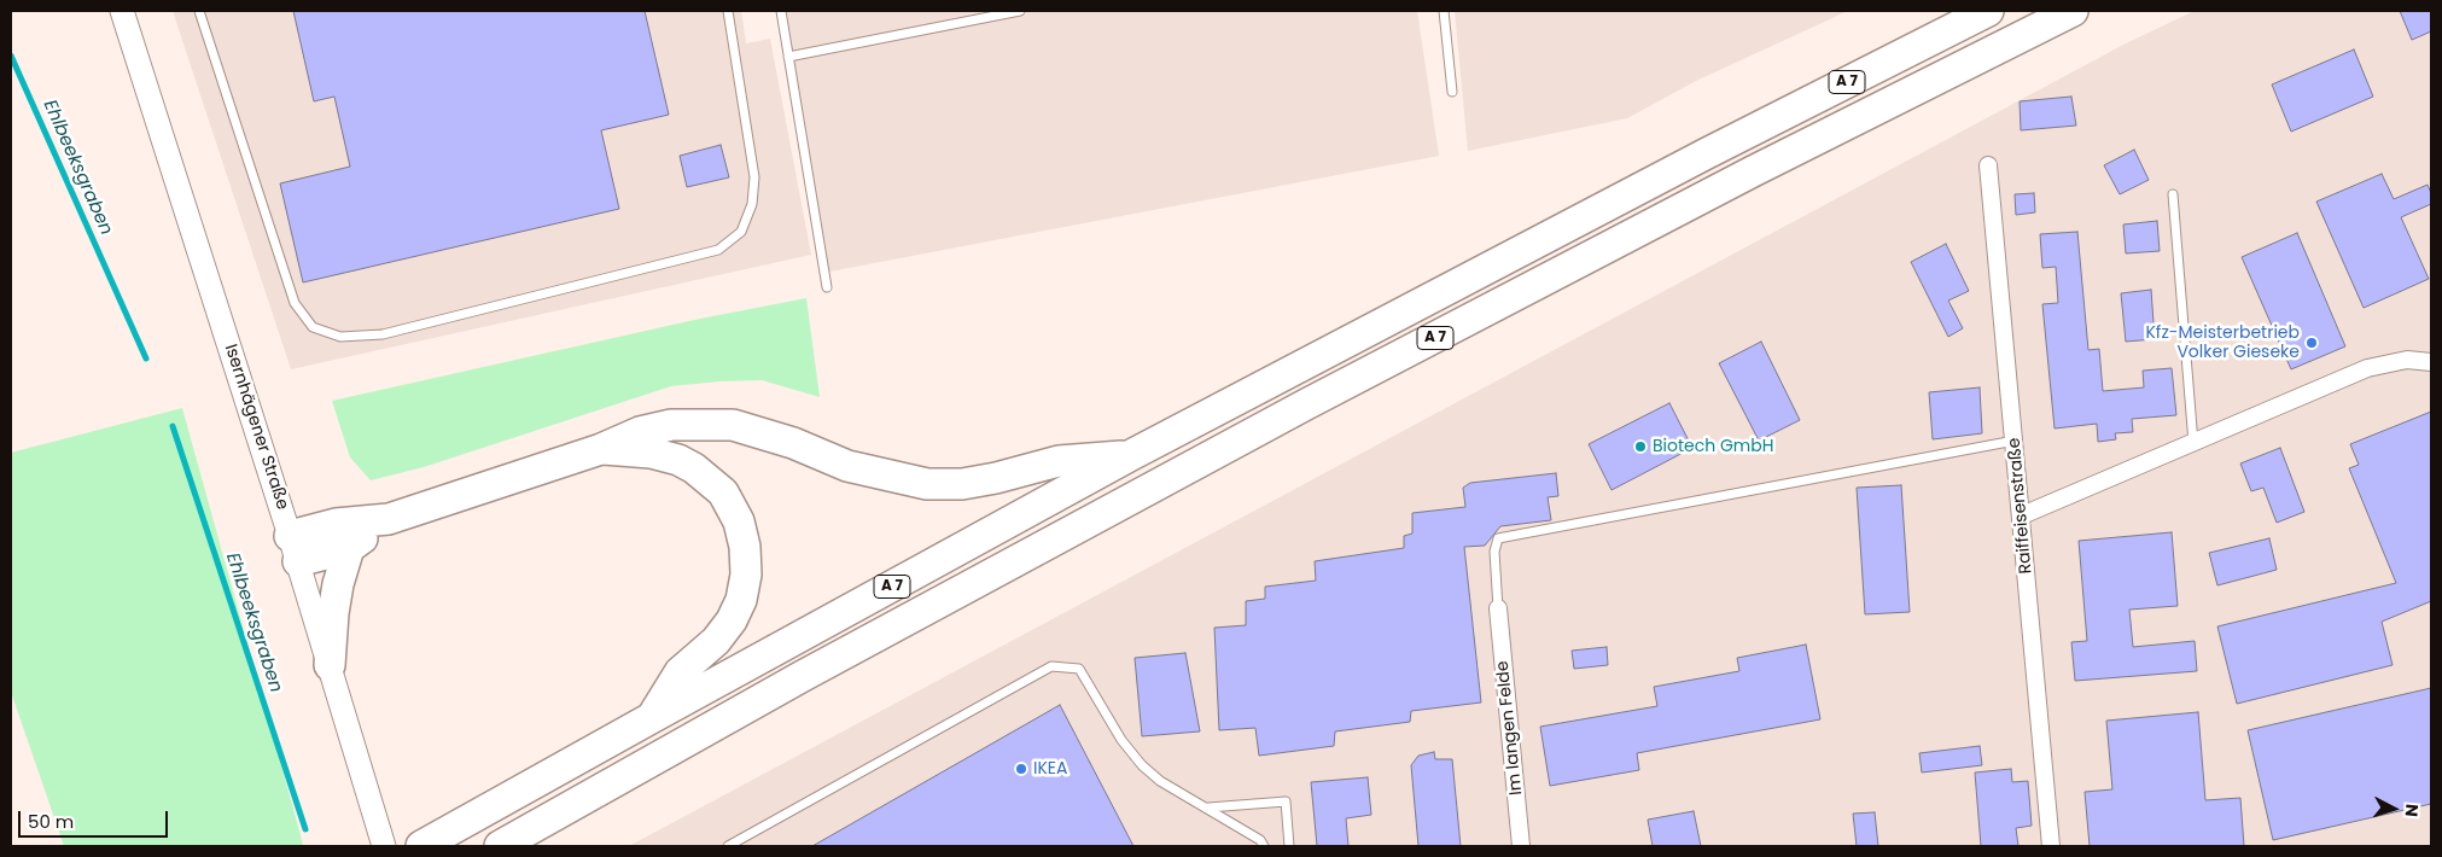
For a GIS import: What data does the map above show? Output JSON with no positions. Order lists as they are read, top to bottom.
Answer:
{
  "streets": {
    "highway": ["A 7"],
    "main road": ["Isernhägener Straße"],
    "street": ["Raiffeisenstraße", "Im langen Felde"]
  },
  "water": ["Ehlbeeksgraben"],
  "places": ["Kfz-Meisterbetrieb Volker Gieseke", "Biotech GmbH", "IKEA"],
  "scale_bar": "50 m",
  "north": "right"
}
